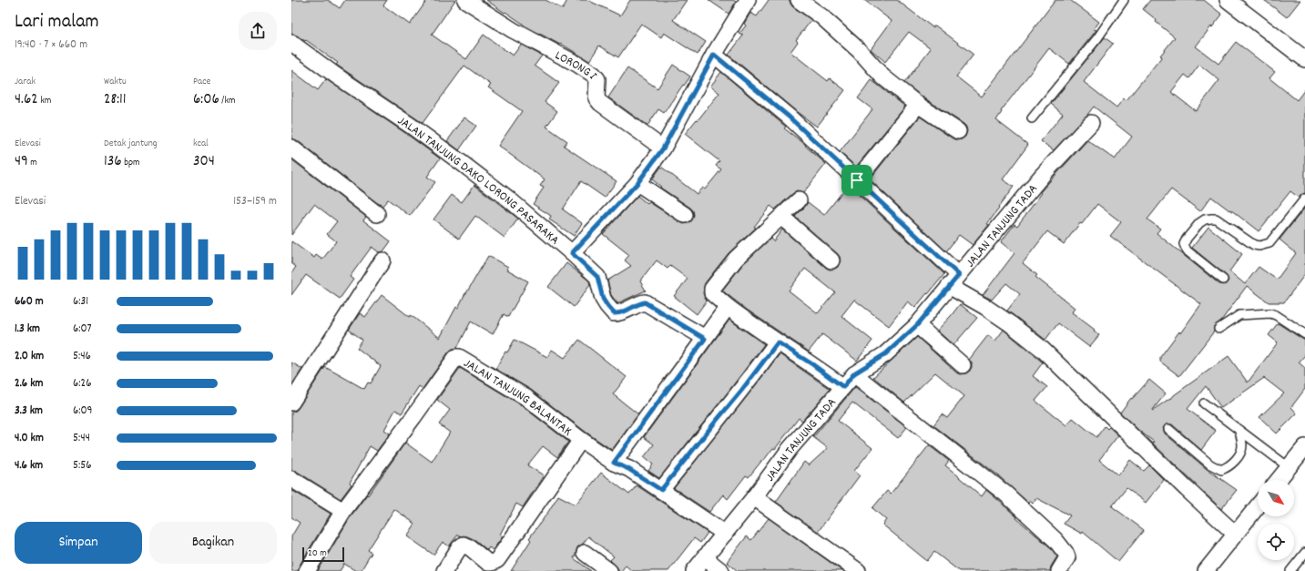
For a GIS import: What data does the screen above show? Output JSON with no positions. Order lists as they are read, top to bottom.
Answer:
{
  "streets": {
    "street": [
      "LORONG I",
      "JALAN TANJUNG DAKO LORONG PASARAKA",
      "JALAN TANJUNG TADA",
      "JALAN TANJUNG BALANTAK"
    ]
  },
  "crossings": [
    ["JALAN TANJUNG TADA", "JALAN TANJUNG BALANTAK"]
  ],
  "scale_bar": "20 m",
  "north": "bottom right",
  "page": {
    "heading": ["Lari malam", "19:40 · 7 × 660 m"],
    "stats": [
      ["Jarak", "4.62 km"],
      ["Waktu", "28:11"],
      ["Pace", "6:06 /km"],
      ["Elevasi", "49 m"],
      ["Detak jantung", "136 bpm"],
      ["kcal", "304"]
    ],
    "chart": ["Elevasi", "153–159 m"],
    "list": [
      {
        "name": "660 m",
        "note": "6:31"
      },
      {
        "name": "1.3 km",
        "note": "6:07"
      },
      {
        "name": "2.0 km",
        "note": "5:46"
      },
      {
        "name": "2.6 km",
        "note": "6:26"
      },
      {
        "name": "3.3 km",
        "note": "6:09"
      },
      {
        "name": "4.0 km",
        "note": "5:44"
      },
      {
        "name": "4.6 km",
        "note": "5:56"
      }
    ],
    "buttons": ["Simpan", "Bagikan"],
    "scale": "20 m"
  }
}
